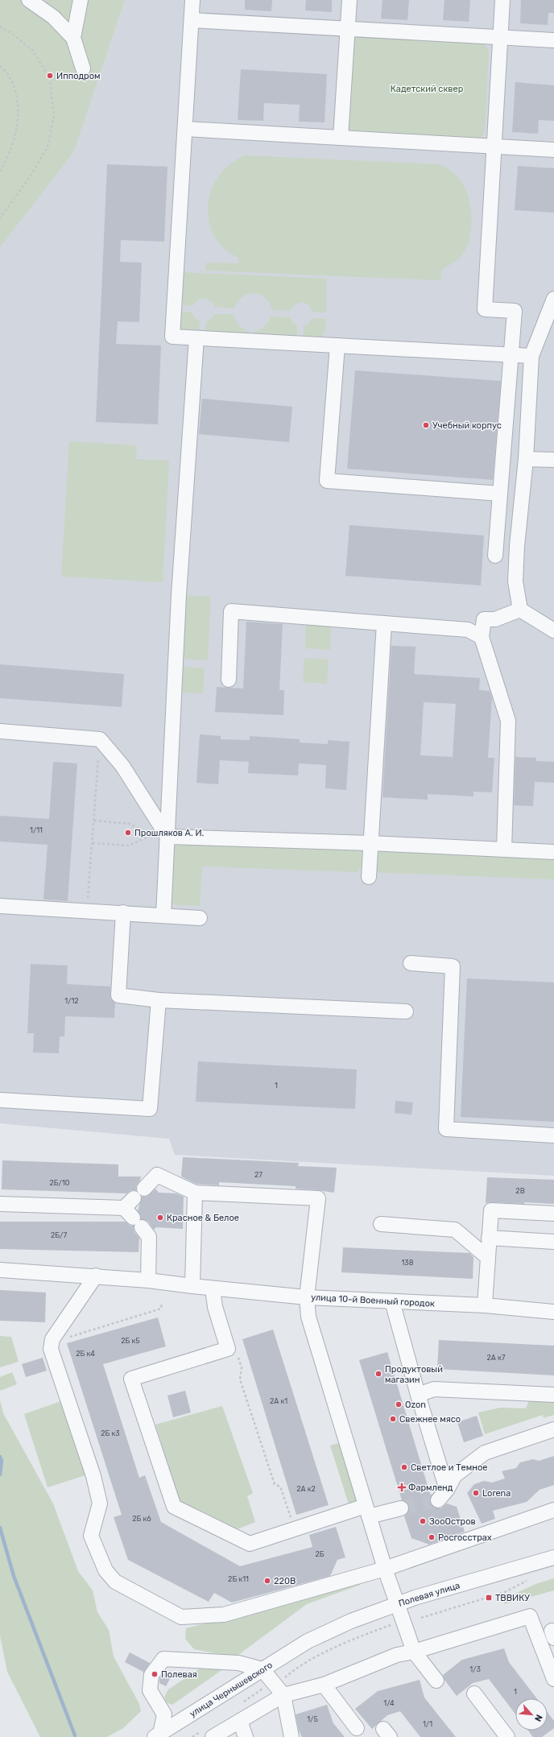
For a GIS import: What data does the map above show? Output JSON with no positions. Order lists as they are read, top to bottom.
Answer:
{
  "streets": {
    "street": ["улица 10-й Военный городок", "Полевая улица", "улица Чернышевского"]
  },
  "crossings": [
    ["Полевая улица", "улица Чернышевского"]
  ],
  "parks": ["Кадетский сквер"],
  "places": {
    "other": [
      "Ипподром",
      "Учебный корпус",
      "Прошляков А. И.",
      "Красное & Белое",
      "Продуктовый магазин",
      "Ozon",
      "Свежнее мясо",
      "Светлое и Темное",
      "Lorena",
      "ЗооОстров",
      "Росгосстрах",
      "220В",
      "Полевая"
    ],
    "health": ["Фармленд"],
    "transit": ["ТВВИКУ"]
  },
  "house_numbers": [
    "1/11",
    "1/12",
    "1",
    "27",
    "2Б/10",
    "2В",
    "2Б/7",
    "138",
    "2Б к5",
    "2Б к4",
    "2А к7",
    "2А к1",
    "2Б к3",
    "2А к2",
    "2Б к6",
    "2Б",
    "2Б к11",
    "1/3",
    "1",
    "1/4",
    "1/5",
    "1/1"
  ],
  "north": "bottom right"
}
